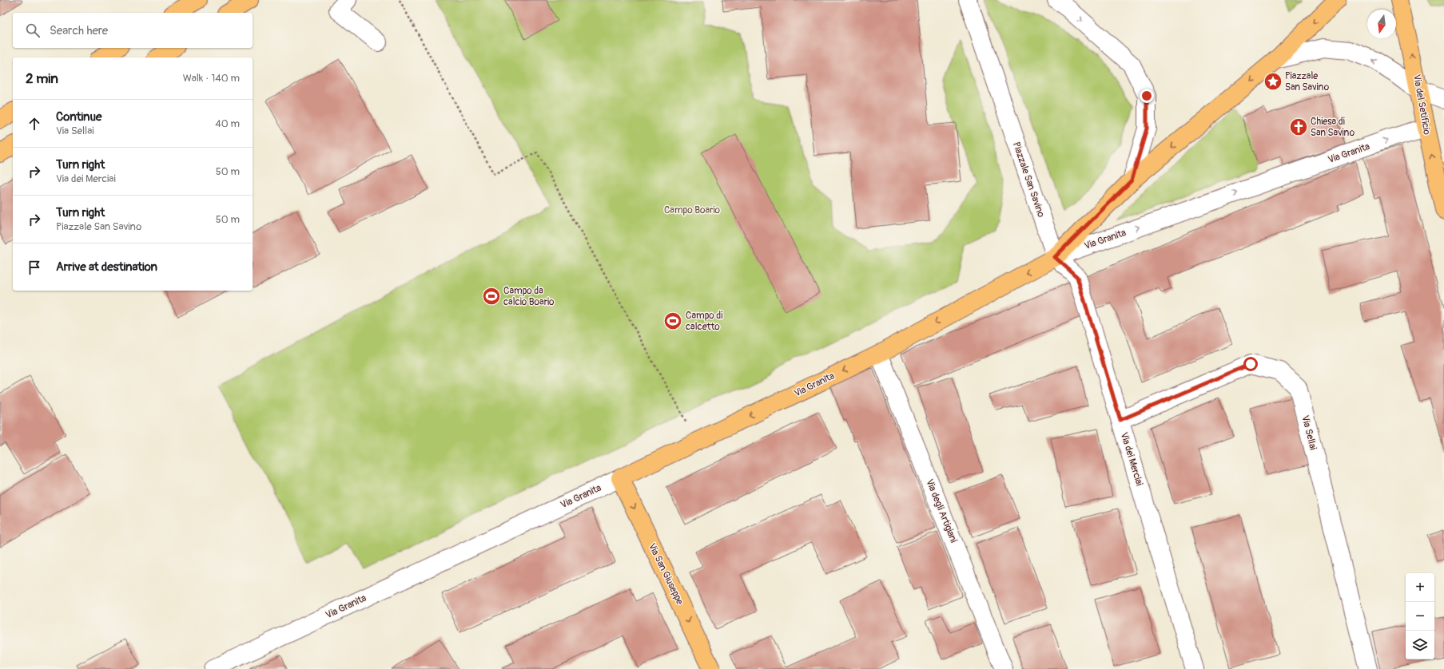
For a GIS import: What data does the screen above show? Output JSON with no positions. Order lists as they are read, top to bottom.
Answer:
{
  "streets": {
    "main road": ["Via del Setificio", "Via Granita", "Via San Giuseppe"],
    "street": [
      "Piazzale San Savino",
      "Via Sellai",
      "Via dei Merciai",
      "Via degli Artigiani"
    ]
  },
  "crossings": [
    ["Via del Setificio", "Via Granita"],
    ["Via Granita", "Piazzale San Savino"],
    ["Via Granita", "Via dei Merciai"],
    ["Via Granita", "Via degli Artigiani"],
    ["Via Granita", "Via San Giuseppe"],
    ["Piazzale San Savino", "Via dei Merciai"],
    ["Via Sellai", "Via dei Merciai"]
  ],
  "one_way": ["Via del Setificio", "Via San Giuseppe"],
  "parks": ["Campo Boario"],
  "places": {
    "place": ["Piazzale San Savino"],
    "church": ["Chiesa di San Savino"],
    "sports": ["Campo da calcio Boario", "Campo di calcetto"]
  },
  "north": "bottom",
  "page": {
    "search": "Search here",
    "heading": ["2 min", "Walk · 140 m"],
    "list": [
      ["Continue", "Via Sellai", "40 m"],
      ["Turn right", "Via dei Merciai", "50 m"],
      ["Turn right", "Piazzale San Savino", "50 m"],
      "Arrive at destination"
    ],
    "map_buttons": ["+", "−"]
  }
}
